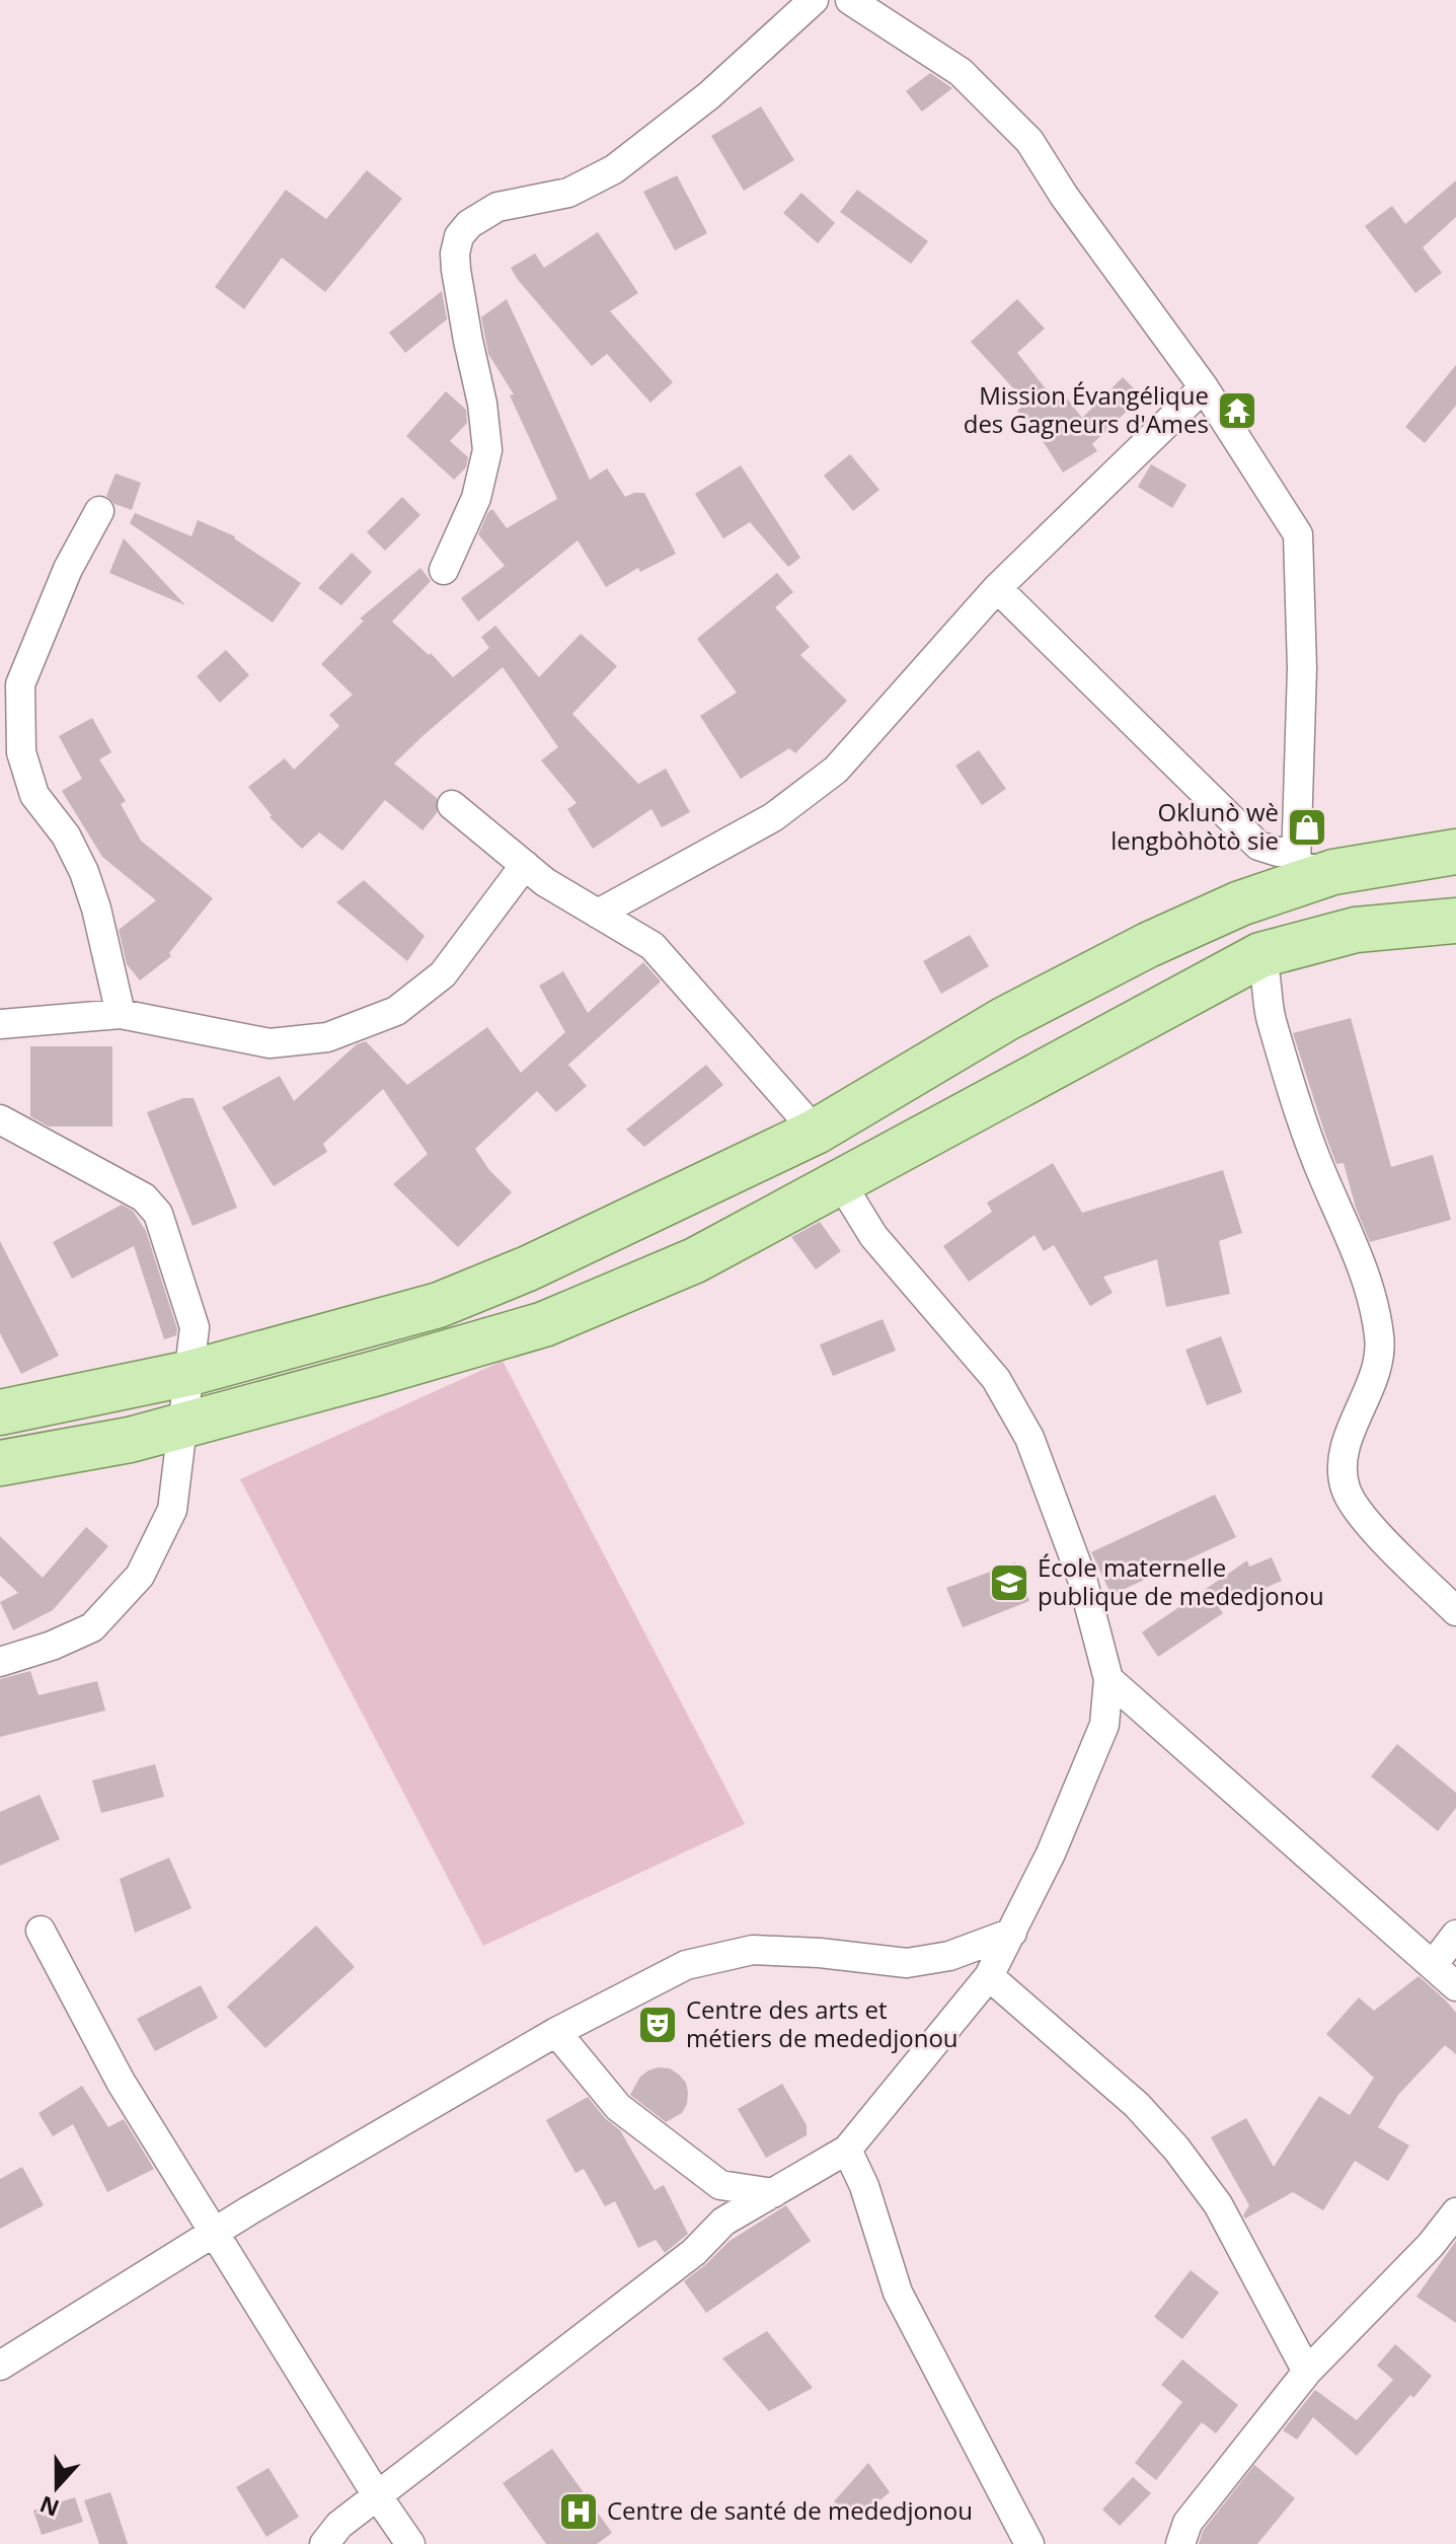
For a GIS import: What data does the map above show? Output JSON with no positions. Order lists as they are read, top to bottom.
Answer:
{
  "places": {
    "temple": ["Mission Évangélique des Gagneurs d'Ames"],
    "shop": ["Oklunò wè lengbòhòtò sie"],
    "school or university": ["École maternelle publique de mededjonou"],
    "theatre": ["Centre des arts et métiers de mededjonou"],
    "hospital": ["Centre de santé de mededjonou"]
  },
  "north": "bottom"
}
